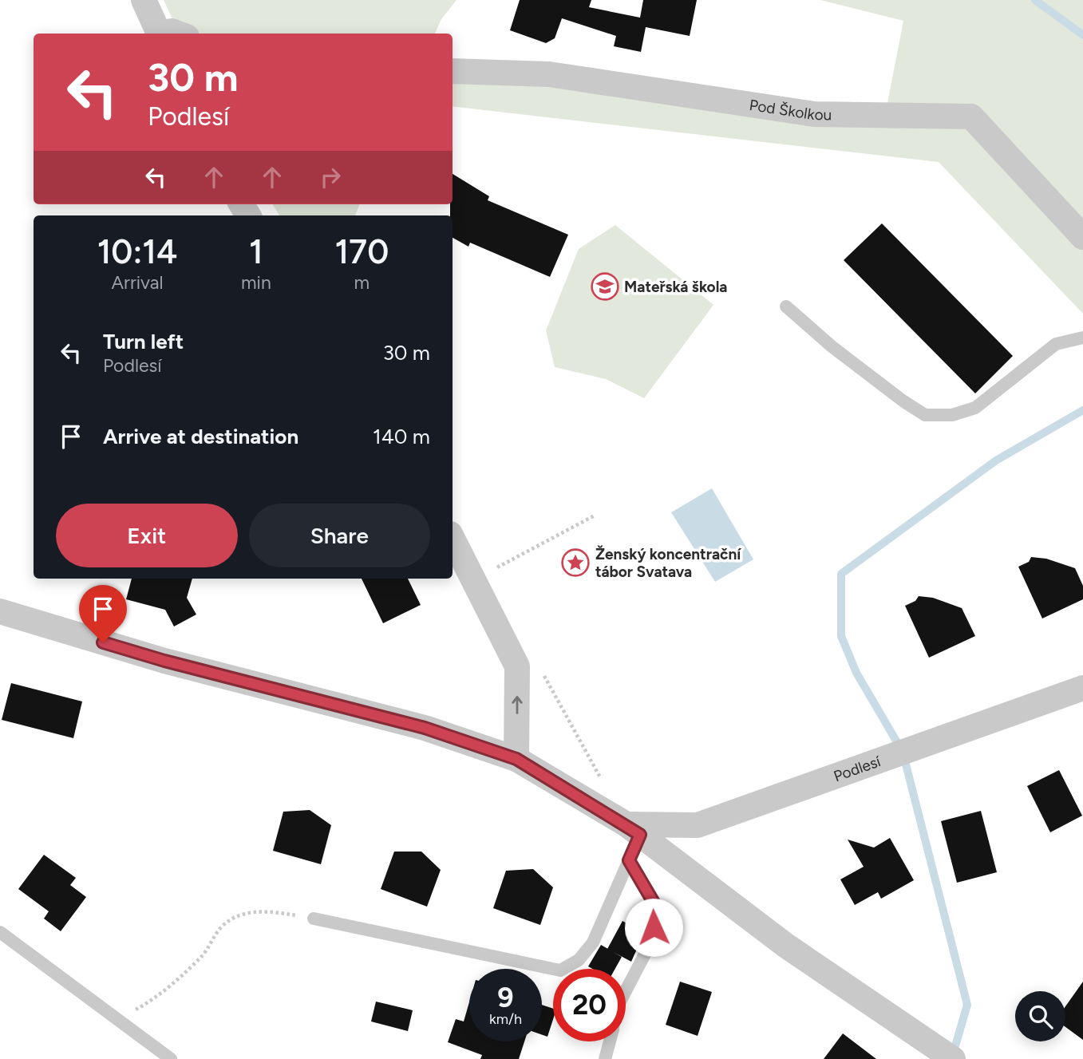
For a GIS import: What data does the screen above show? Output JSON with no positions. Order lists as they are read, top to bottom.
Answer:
{
  "streets": {
    "street": ["Pod Školkou", "Podlesí"]
  },
  "places": {
    "school or university": ["Mateřská škola"],
    "place": ["Ženský koncentrační tábor Svatava"]
  },
  "page": {
    "turn": ["30 m", "Podlesí"],
    "eta": [
      "10:14",
      "Arrival",
      "1",
      "min",
      "170",
      "m"
    ],
    "list": [
      {
        "name": "Turn left",
        "note": "Podlesí",
        "value": "30 m"
      },
      {
        "name": "Arrive at destination",
        "value": "140 m"
      }
    ],
    "buttons": ["Exit", "Share"],
    "speed": "9 km/h",
    "limit": "20"
  }
}
